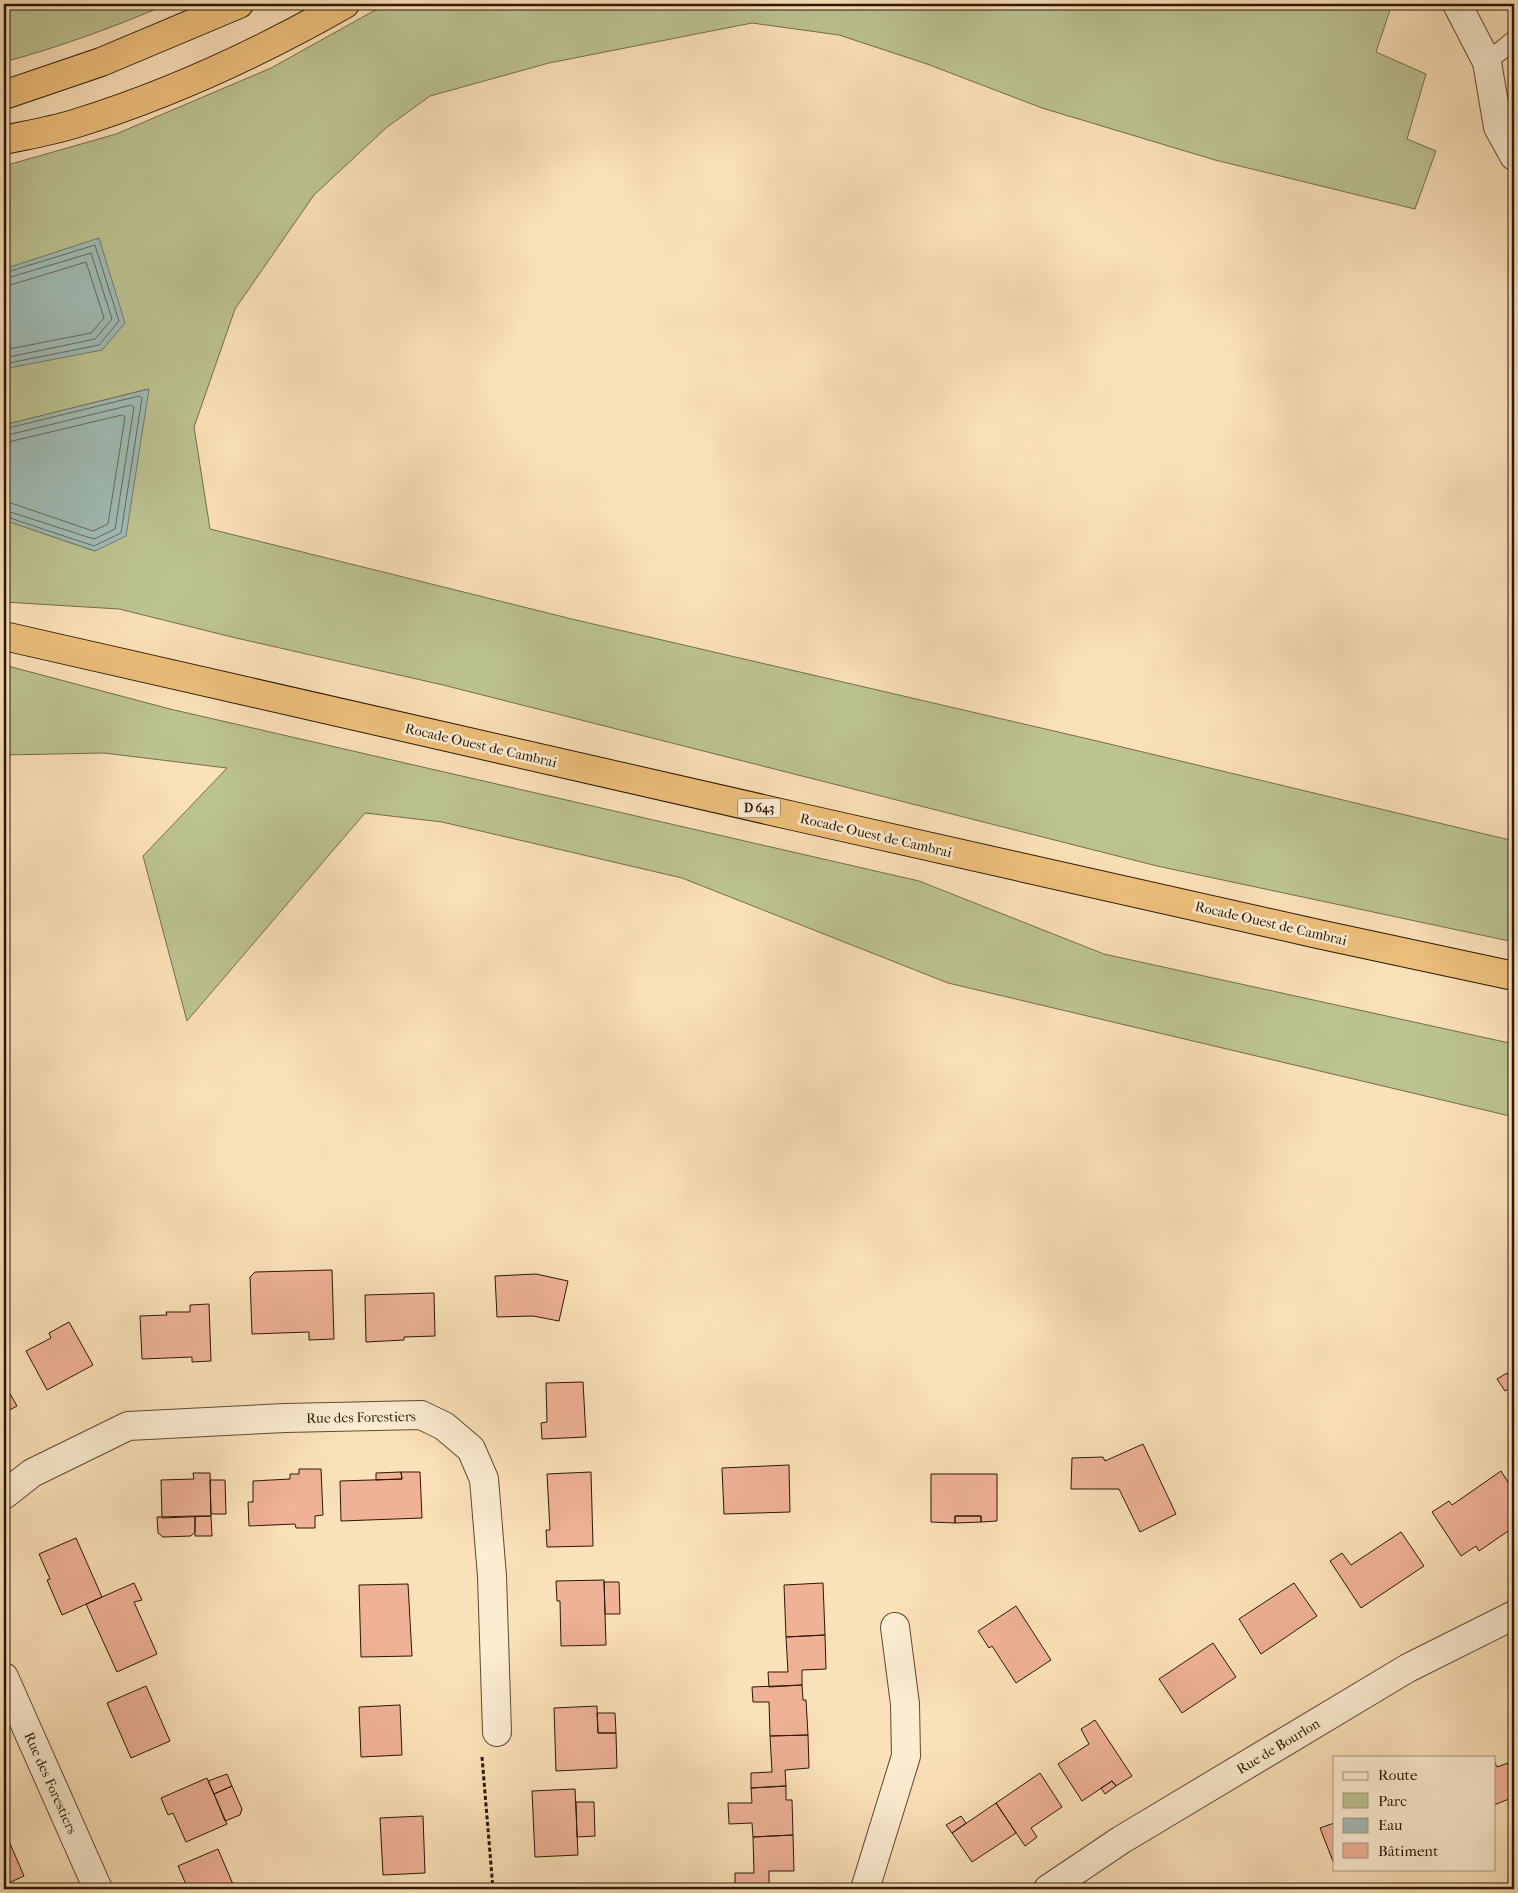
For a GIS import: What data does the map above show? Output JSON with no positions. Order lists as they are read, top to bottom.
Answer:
{
  "streets": {
    "highway": ["Rocade Ouest de Cambrai", "D 643"],
    "street": ["Rue des Forestiers", "Rue de Bourlon"]
  },
  "legend": [
    "Route",
    "Parc",
    "Eau",
    "Bâtiment"
  ]
}
